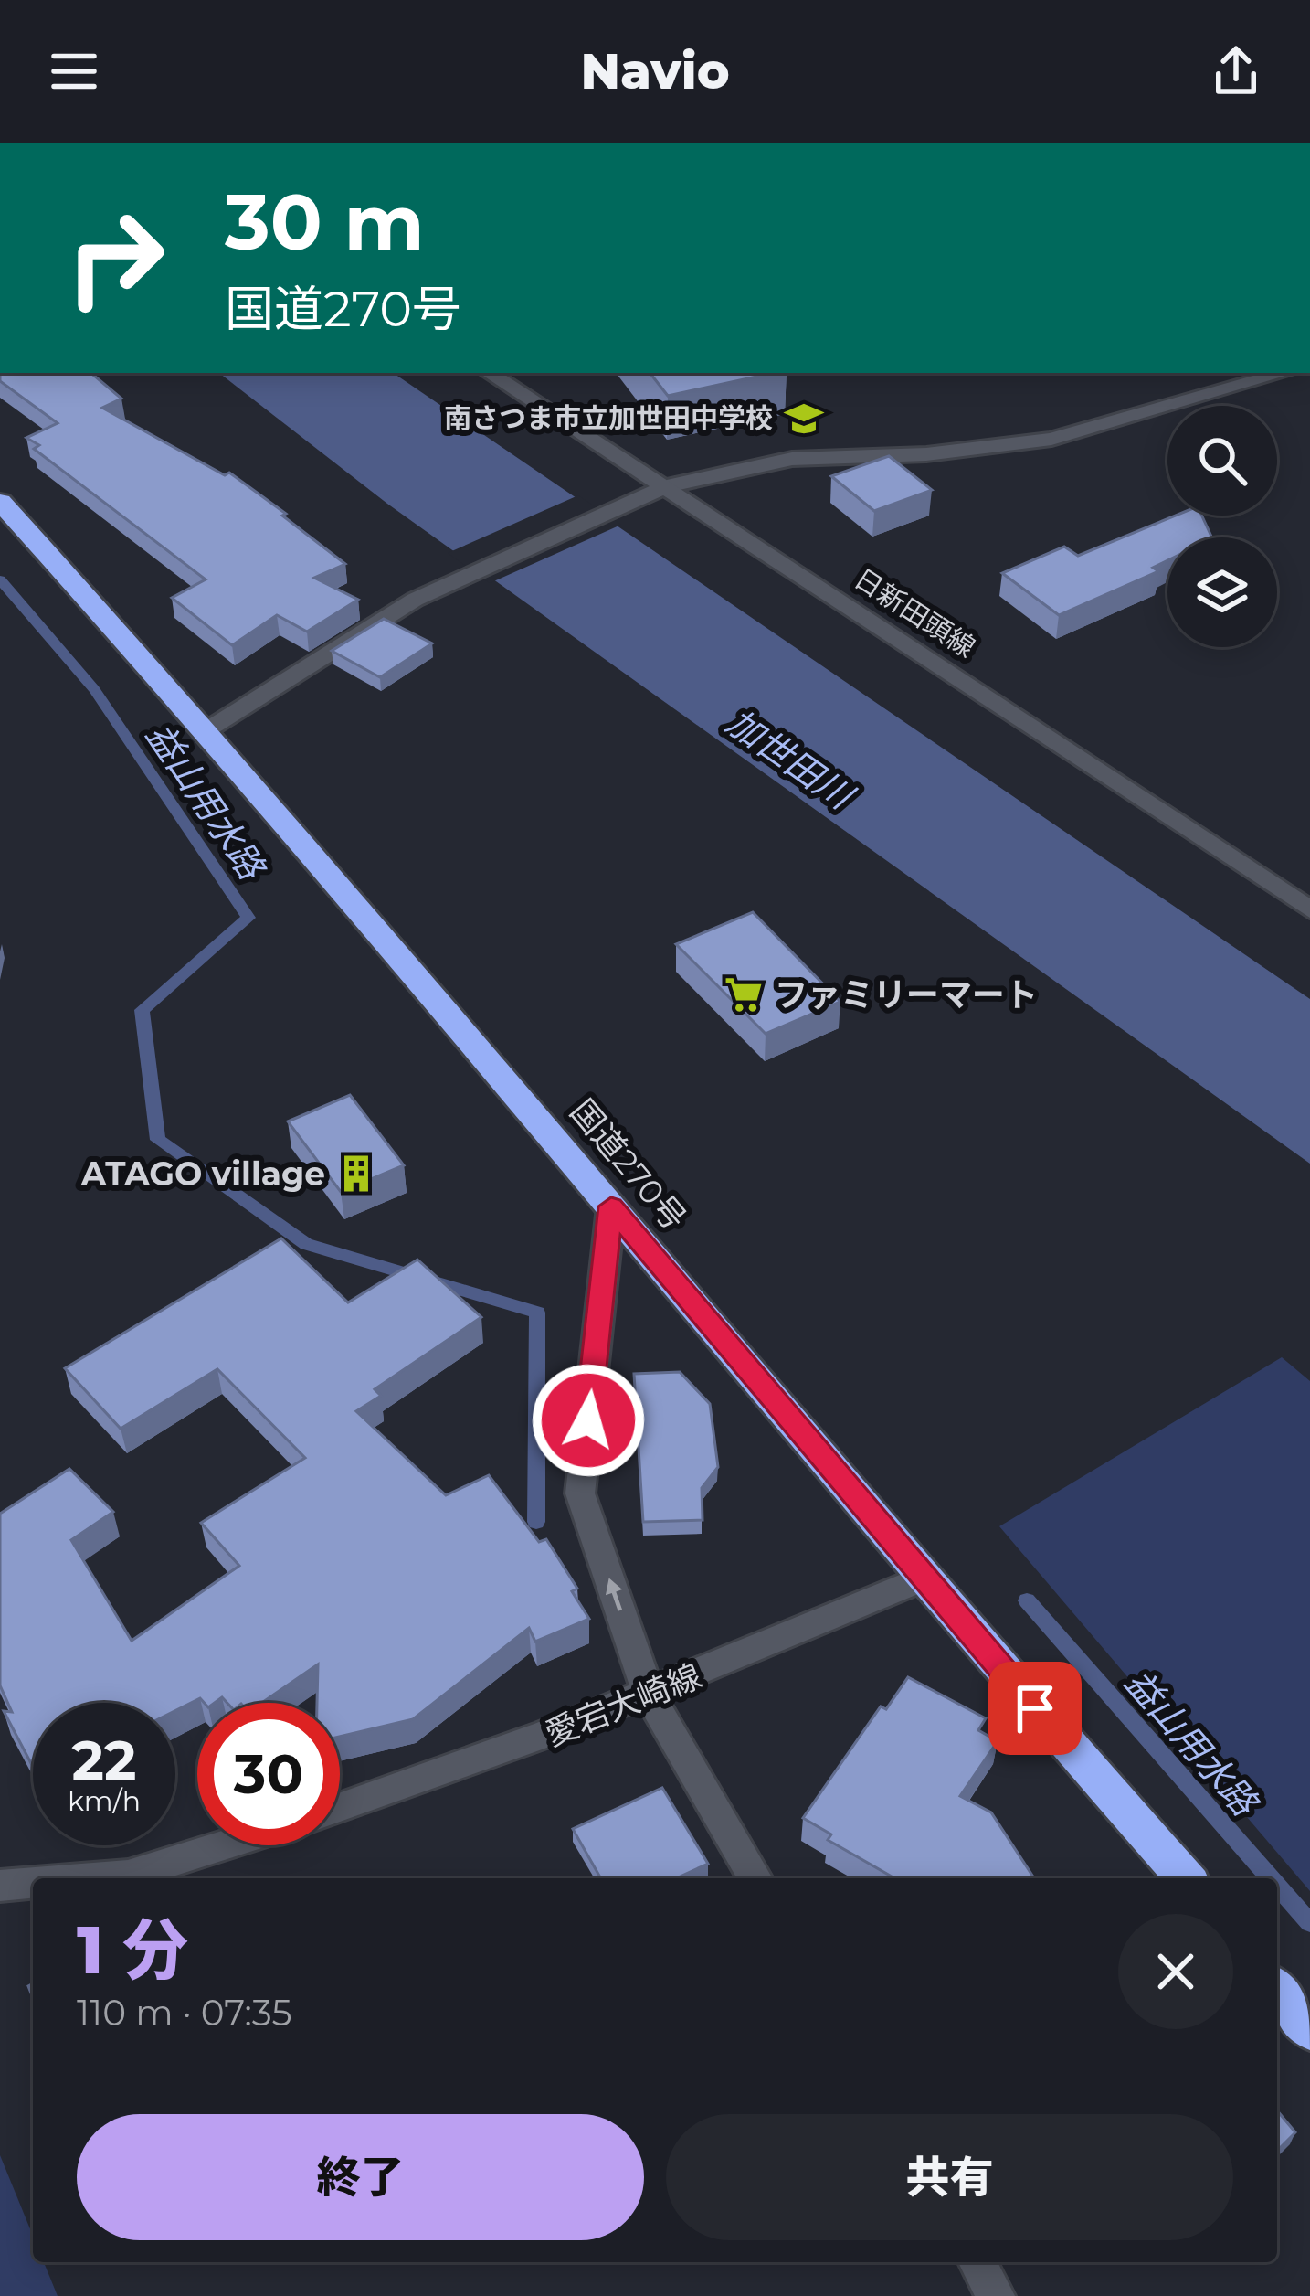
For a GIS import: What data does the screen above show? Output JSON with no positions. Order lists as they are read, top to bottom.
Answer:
{
  "streets": {
    "highway": ["国道270号"],
    "street": ["日新田頭線", "愛宕大崎線"]
  },
  "crossings": [
    ["国道270号", "愛宕大崎線"]
  ],
  "water": ["加世田川", "益山用水路"],
  "places": {
    "school or university": ["南さつま市立加世田中学校"],
    "supermarket": ["ファミリーマート"],
    "building": ["ATAGO village"]
  },
  "page": {
    "header": "Navio",
    "turn": ["30 m", "国道270号"],
    "speed": "22 km/h",
    "limit": "30",
    "heading": ["1 分", "110 m · 07:35"],
    "buttons": ["終了", "共有"]
  }
}
